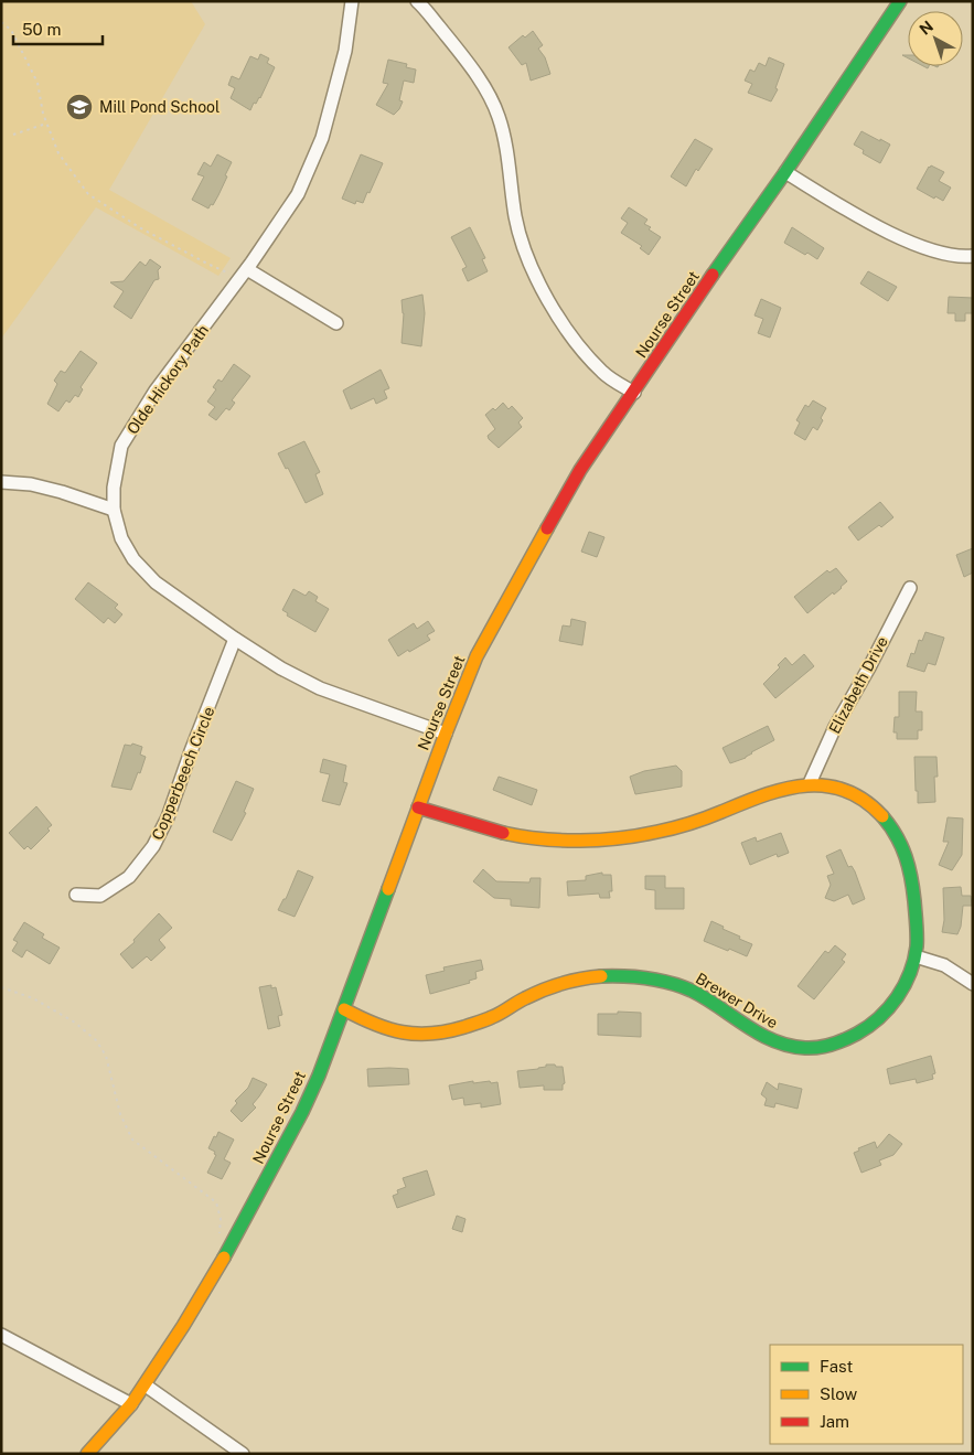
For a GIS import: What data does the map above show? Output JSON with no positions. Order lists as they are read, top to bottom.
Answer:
{
  "streets": {
    "main road": ["Nourse Street", "Brewer Drive"],
    "street": ["Olde Hickory Path", "Elizabeth Drive", "Copperbeech Circle"]
  },
  "crossings": [
    ["Nourse Street", "Olde Hickory Path"],
    ["Nourse Street", "Brewer Drive"],
    ["Olde Hickory Path", "Copperbeech Circle"],
    ["Elizabeth Drive", "Brewer Drive"]
  ],
  "places": {
    "school or university": ["Mill Pond School"]
  },
  "legend": ["Fast", "Slow", "Jam"],
  "scale_bar": "50 m",
  "north": "top left"
}
